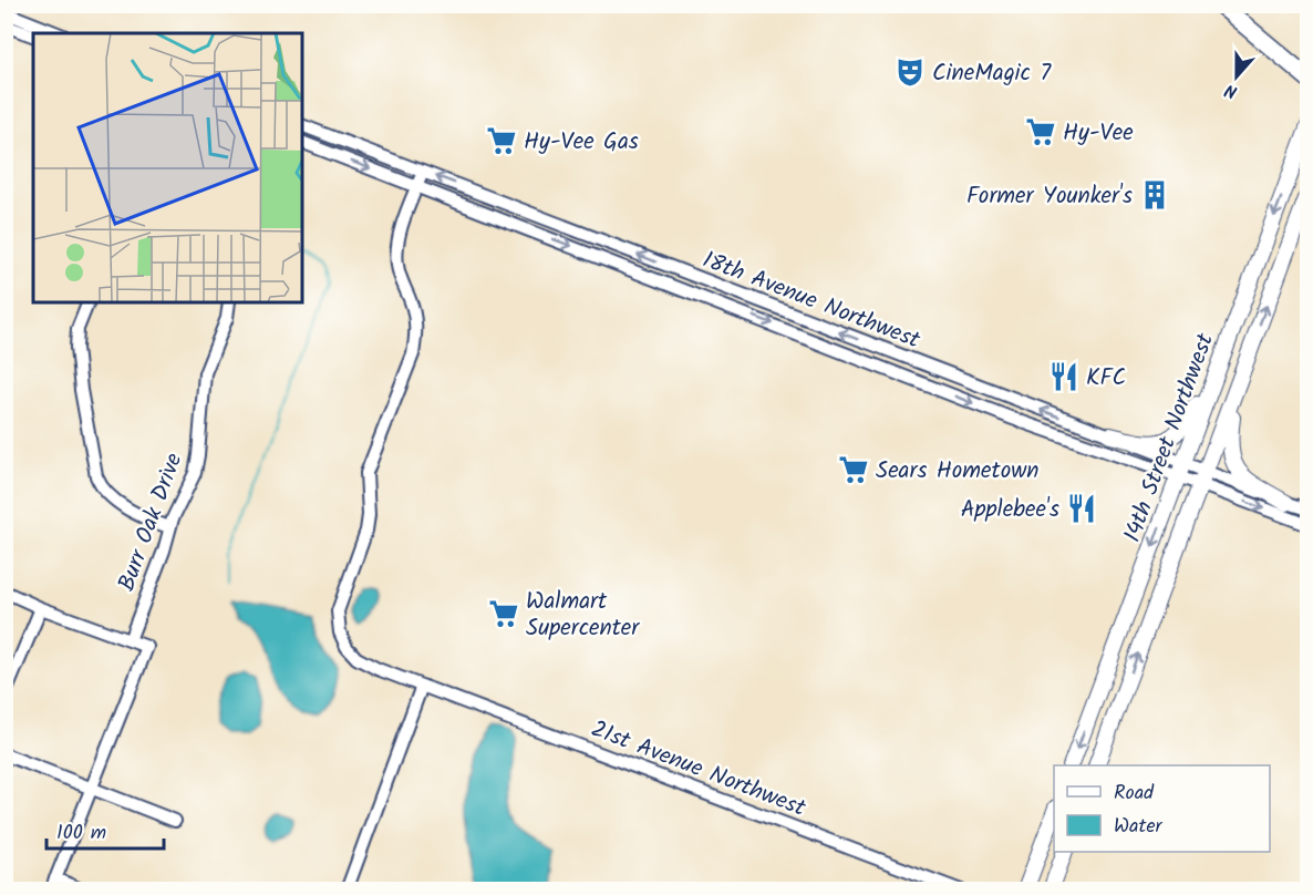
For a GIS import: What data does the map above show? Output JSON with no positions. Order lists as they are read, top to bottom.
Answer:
{
  "streets": {
    "main road": ["14th Street Northwest"],
    "street": ["18th Avenue Northwest", "Burr Oak Drive", "21st Avenue Northwest"]
  },
  "crossings": [
    ["18th Avenue Northwest", "14th Street Northwest"],
    ["18th Avenue Northwest", "21st Avenue Northwest"]
  ],
  "places": {
    "theatre": ["CineMagic 7"],
    "supermarket": [
      "Hy-Vee",
      "Hy-Vee Gas",
      "Sears Hometown",
      "Walmart Supercenter"
    ],
    "building": ["Former Younker's"],
    "restaurant": ["KFC", "Applebee's"]
  },
  "legend": ["Road", "Water"],
  "scale_bar": "100 m",
  "north": "bottom"
}
